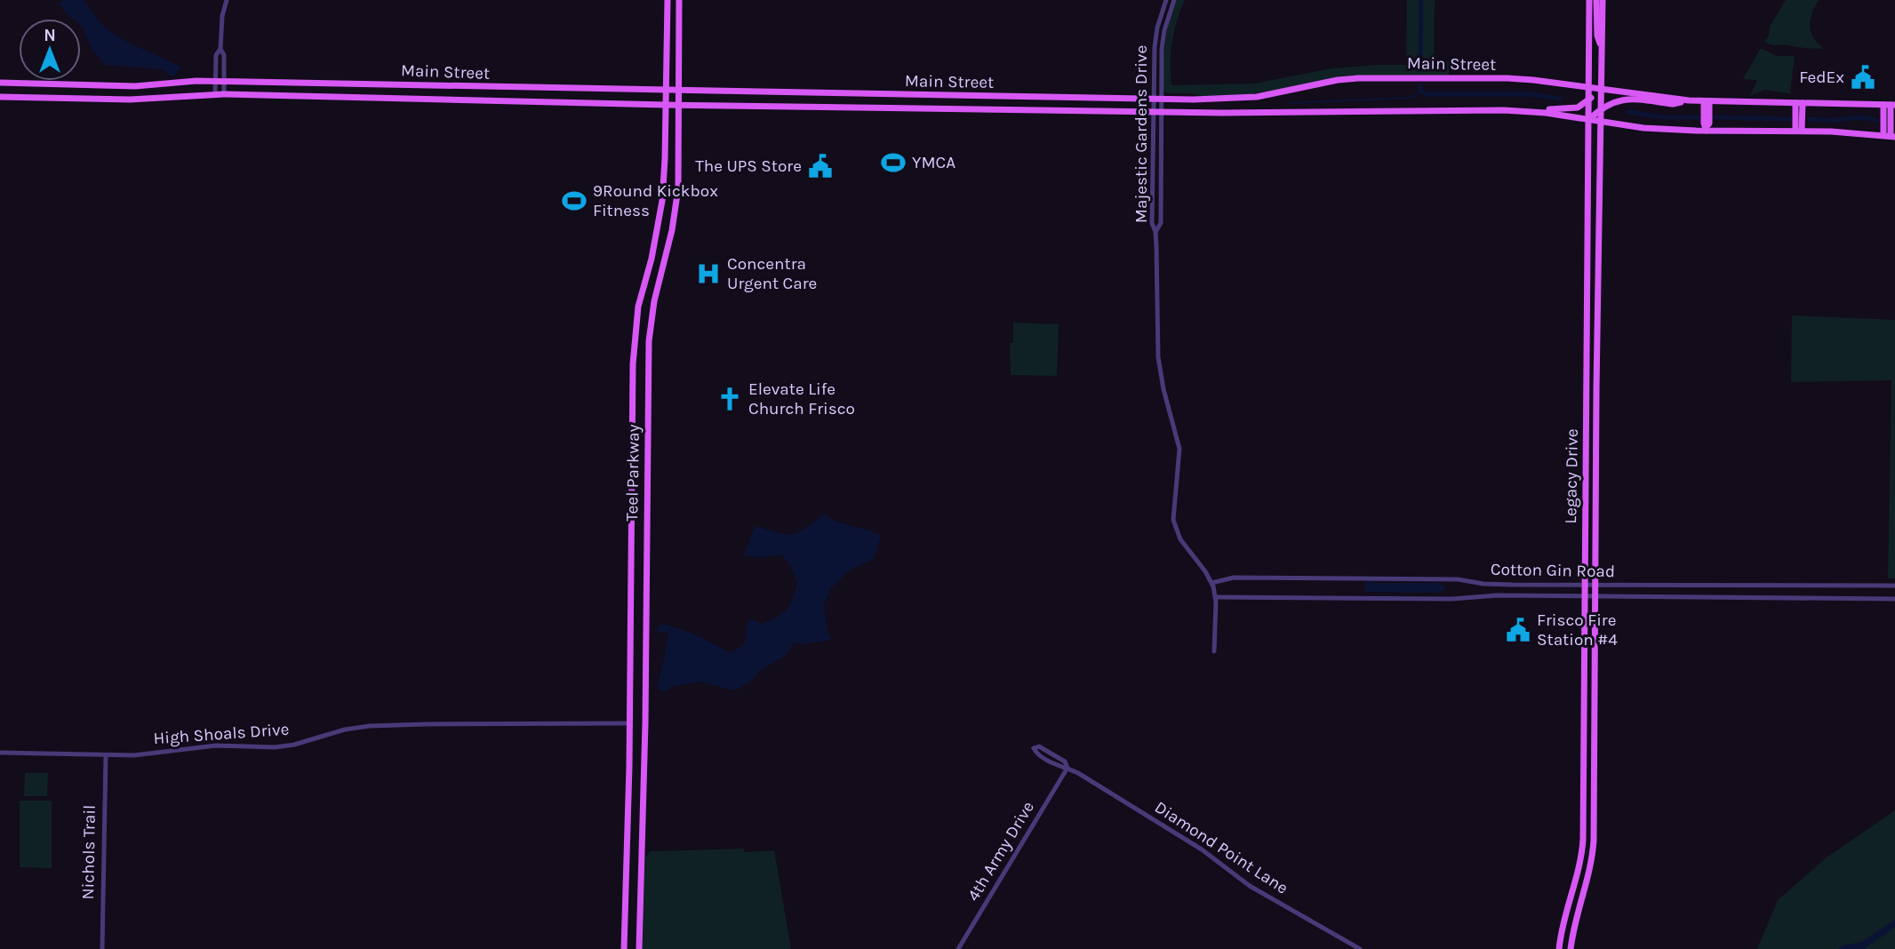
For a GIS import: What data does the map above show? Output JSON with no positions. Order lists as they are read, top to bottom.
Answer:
{
  "streets": {
    "main road": ["Main Street", "Teel Parkway", "Legacy Drive"],
    "street": [
      "Majestic Gardens Drive",
      "Cotton Gin Road",
      "High Shoals Drive",
      "Diamond Point Lane",
      "4th Army Drive",
      "Nichols Trail"
    ]
  },
  "crossings": [
    ["Main Street", "Majestic Gardens Drive"],
    ["Main Street", "Teel Parkway"],
    ["Main Street", "Legacy Drive"],
    ["Majestic Gardens Drive", "Cotton Gin Road"],
    ["Teel Parkway", "High Shoals Drive"],
    ["Legacy Drive", "Cotton Gin Road"],
    ["High Shoals Drive", "Nichols Trail"],
    ["Diamond Point Lane", "4th Army Drive"]
  ],
  "places": {
    "public building": ["FedEx", "The UPS Store", "Frisco Fire Station #4"],
    "sports": ["YMCA", "9Round Kickbox Fitness"],
    "hospital": ["Concentra Urgent Care"],
    "church": ["Elevate Life Church Frisco"]
  },
  "north": "top"
}
